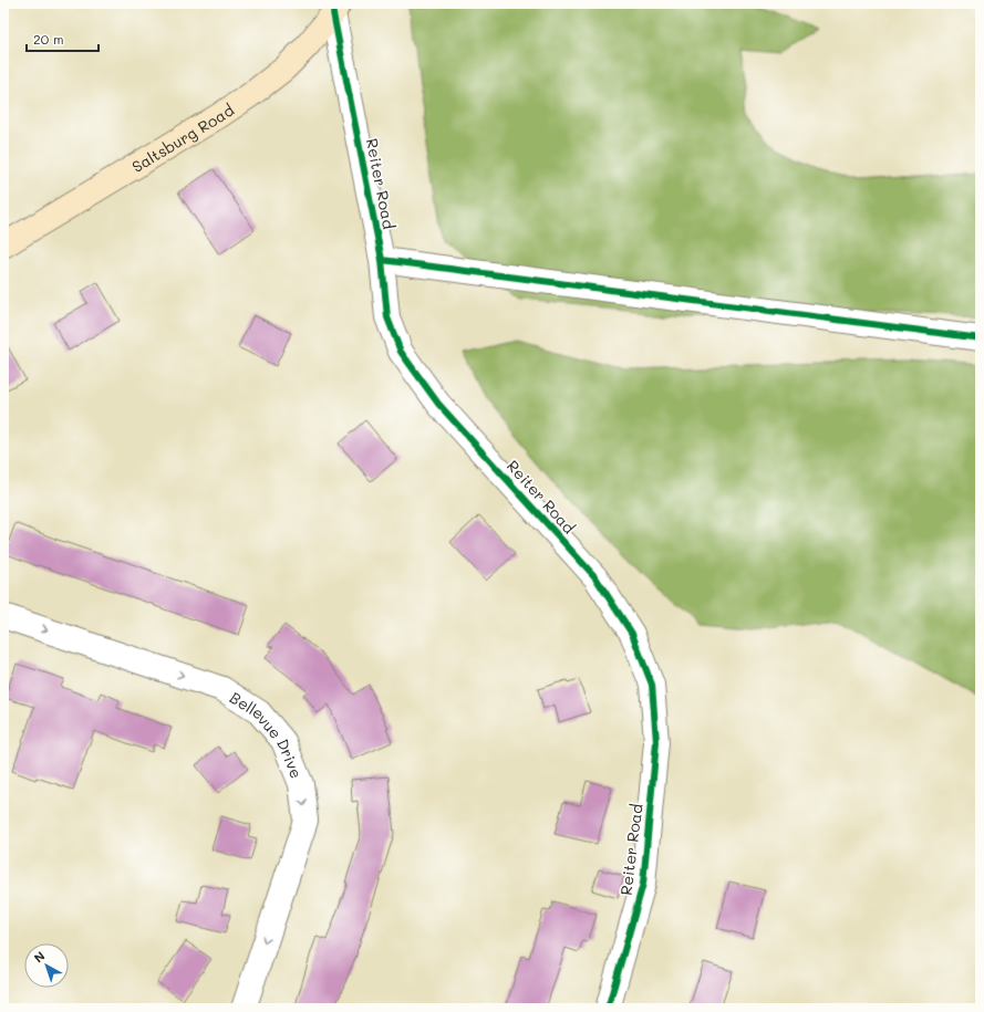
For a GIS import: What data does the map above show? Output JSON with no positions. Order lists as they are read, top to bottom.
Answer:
{
  "streets": {
    "main road": ["Saltsburg Road"],
    "street": ["Reiter Road", "Bellevue Drive"]
  },
  "crossings": [
    ["Saltsburg Road", "Reiter Road"]
  ],
  "scale_bar": "20 m",
  "north": "top left"
}
